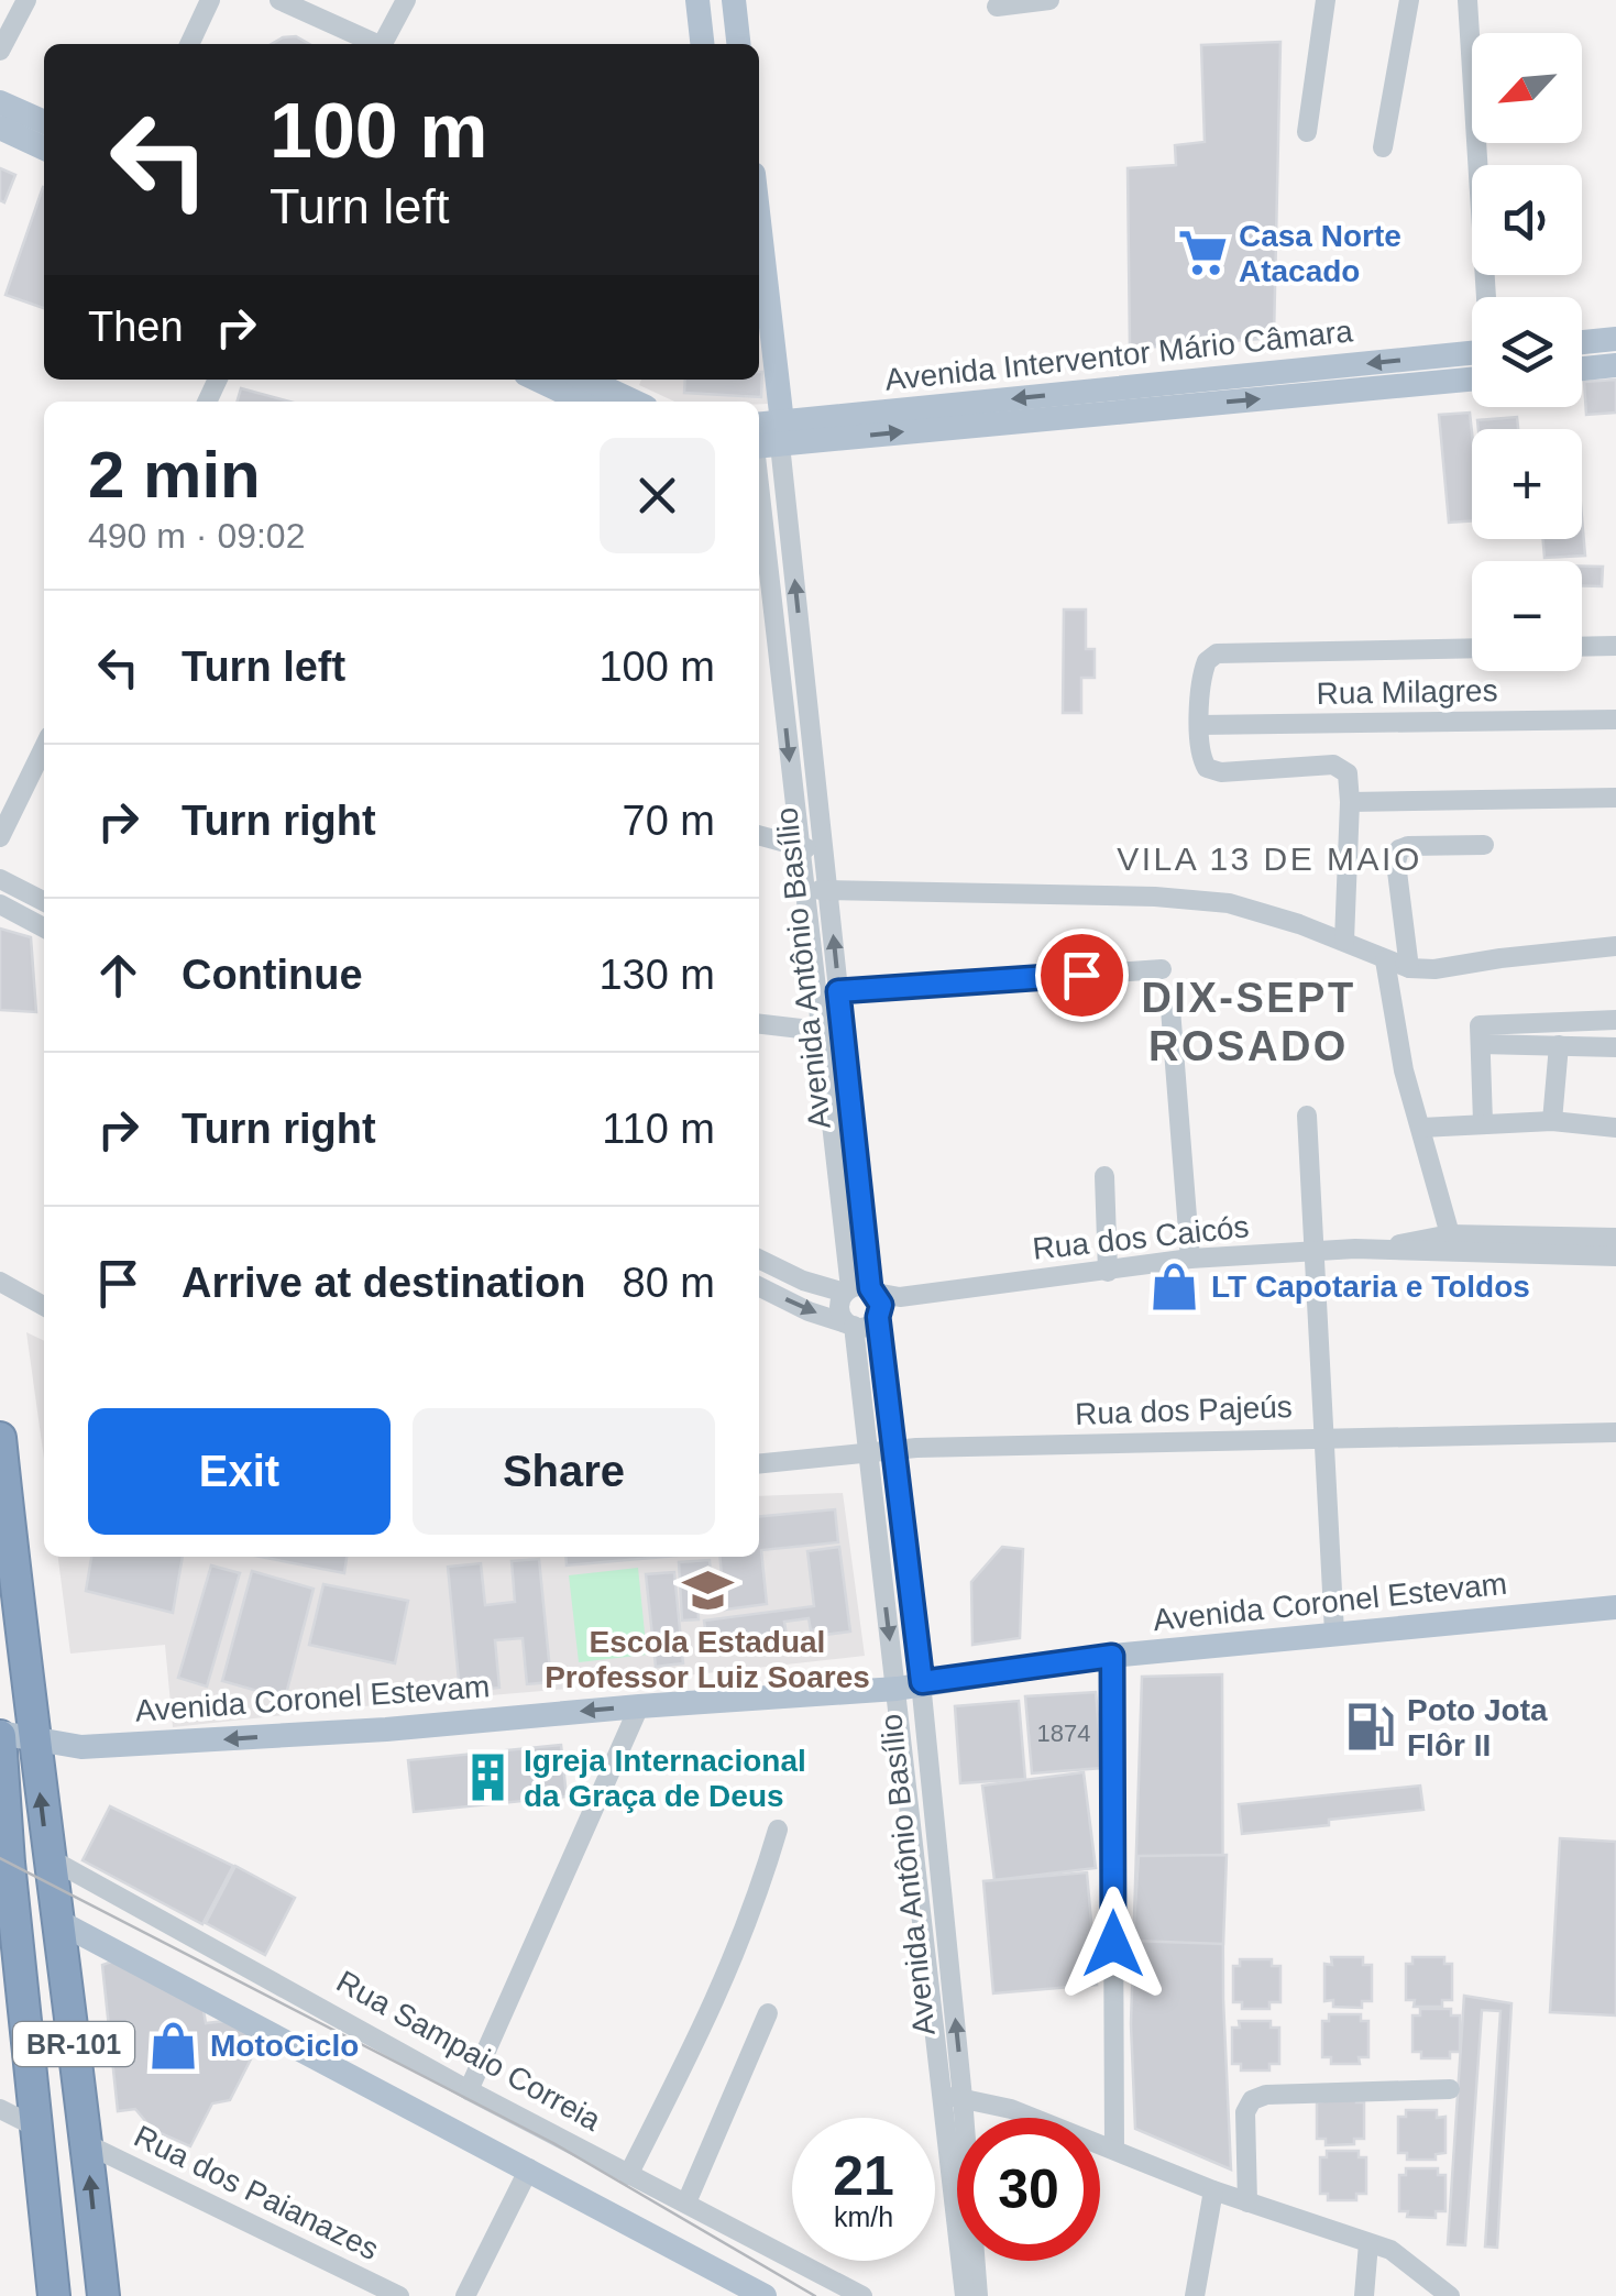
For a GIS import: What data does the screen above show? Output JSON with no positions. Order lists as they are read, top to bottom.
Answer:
{
  "streets": {
    "highway": ["BR-101"],
    "main road": ["Avenida Interventor Mário Câmara", "Avenida Antônio Basílio", "Avenida Coronel Estevam"],
    "street": [
      "Rua Milagres",
      "Rua dos Caicós",
      "Rua dos Pajeús",
      "Rua Sampaio Correia",
      "Rua dos Paianazes"
    ]
  },
  "crossings": [
    ["Avenida Interventor Mário Câmara", "Avenida Antônio Basílio"],
    ["Avenida Antônio Basílio", "Rua dos Caicós"],
    ["Avenida Antônio Basílio", "Rua dos Pajeús"],
    ["Avenida Antônio Basílio", "Avenida Coronel Estevam"],
    ["Avenida Coronel Estevam", "BR-101"],
    ["BR-101", "Rua Sampaio Correia"],
    ["BR-101", "Rua dos Paianazes"]
  ],
  "one_way": ["Avenida Coronel Estevam"],
  "districts": ["VILA 13 DE MAIO", "DIX-SEPT ROSADO"],
  "places": {
    "supermarket": ["Casa Norte Atacado"],
    "shop": ["LT Capotaria e Toldos", "MotoCiclo"],
    "school or university": ["Escola Estadual Professor Luiz Soares"],
    "fuel station": ["Poto Jota Flôr II"],
    "building": ["Igreja Internacional da Graça de Deus"]
  },
  "house_numbers": ["1874"],
  "north": "bottom left",
  "page": {
    "map_buttons": ["+", "−"],
    "turn": ["100 m", "Turn left"],
    "then": "Then",
    "heading": ["2 min", "490 m · 09:02"],
    "list": [
      {
        "name": "Turn left",
        "value": "100 m"
      },
      {
        "name": "Turn right",
        "value": "70 m"
      },
      {
        "name": "Continue",
        "value": "130 m"
      },
      {
        "name": "Turn right",
        "value": "110 m"
      },
      {
        "name": "Arrive at destination",
        "value": "80 m"
      }
    ],
    "buttons": ["Exit", "Share"],
    "speed": "21 km/h",
    "limit": "30"
  }
}
